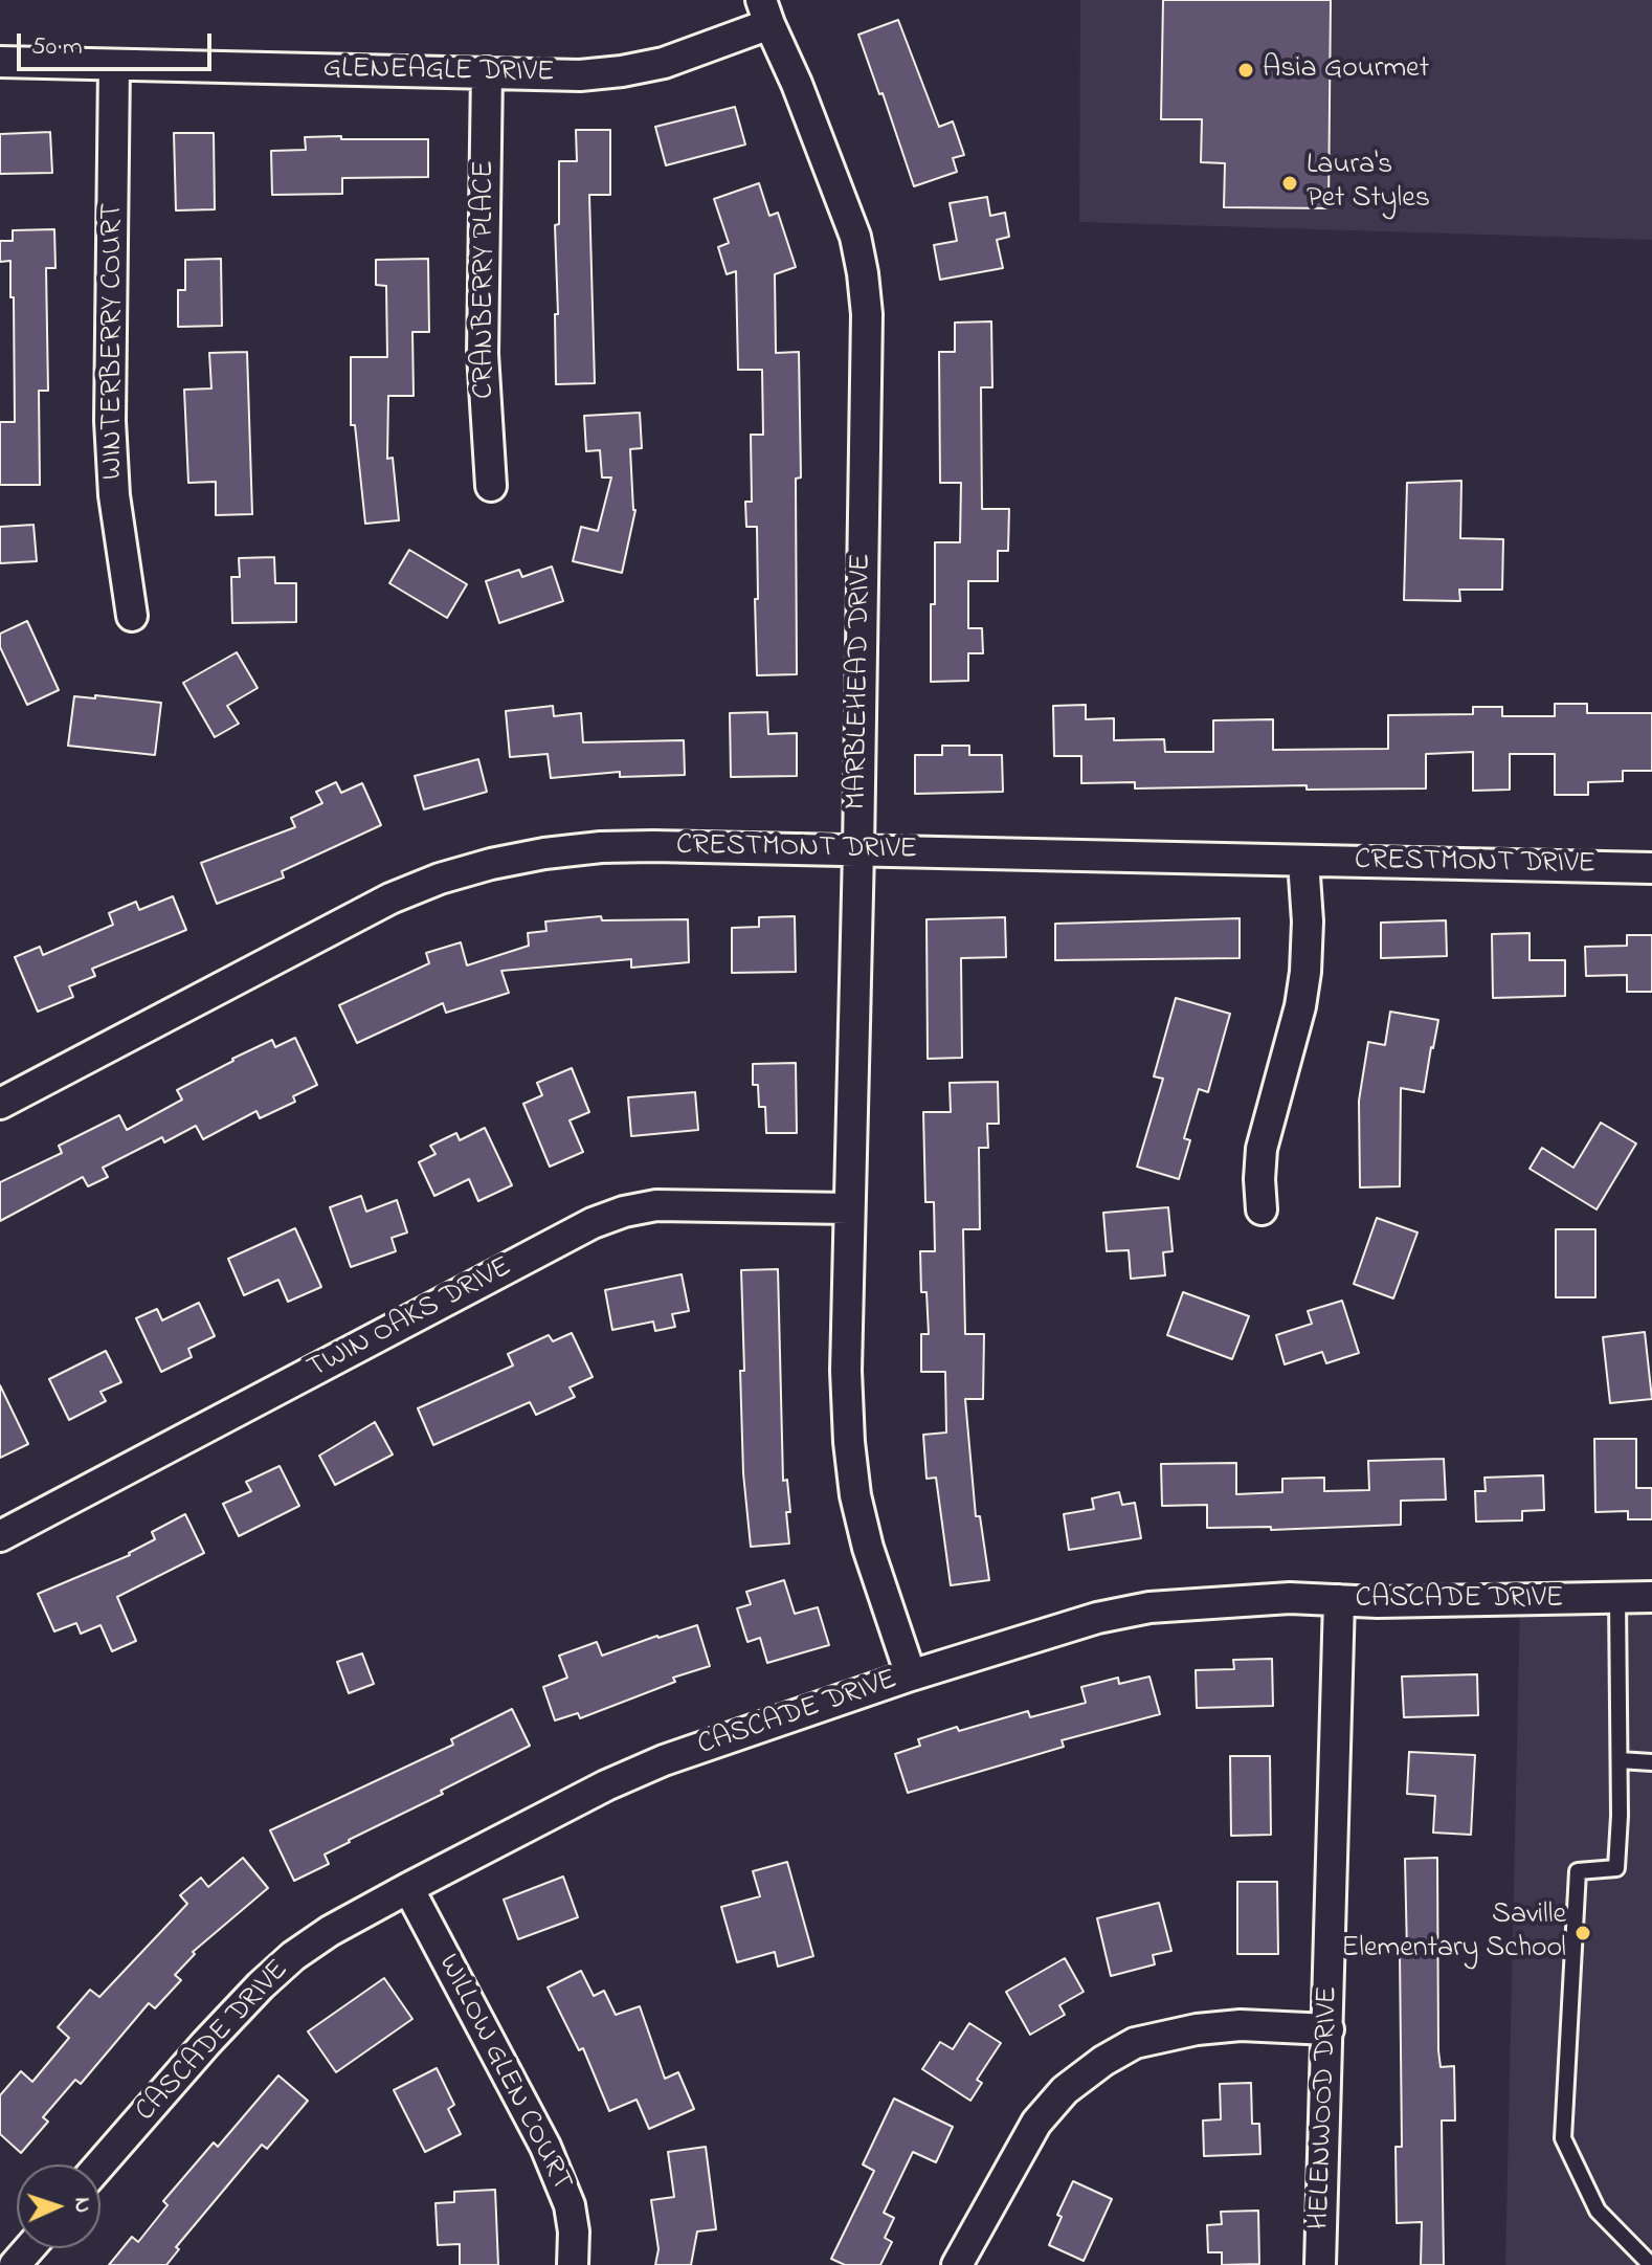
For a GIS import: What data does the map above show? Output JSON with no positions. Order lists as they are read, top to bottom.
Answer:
{
  "streets": {
    "street": [
      "GLENEAGLE DRIVE",
      "CRANBERRY PLACE",
      "WINTERBERRY COURT",
      "MARBLEHEAD DRIVE",
      "CRESTMONT DRIVE",
      "TWIN OAKS DRIVE",
      "CASCADE DRIVE",
      "WILLOW GLEN COURT",
      "HELENWOOD DRIVE"
    ]
  },
  "crossings": [
    ["GLENEAGLE DRIVE", "CRANBERRY PLACE"],
    ["GLENEAGLE DRIVE", "WINTERBERRY COURT"],
    ["GLENEAGLE DRIVE", "MARBLEHEAD DRIVE"],
    ["MARBLEHEAD DRIVE", "CRESTMONT DRIVE"],
    ["MARBLEHEAD DRIVE", "TWIN OAKS DRIVE"],
    ["MARBLEHEAD DRIVE", "CASCADE DRIVE"],
    ["CASCADE DRIVE", "WILLOW GLEN COURT"],
    ["CASCADE DRIVE", "HELENWOOD DRIVE"]
  ],
  "places": ["Asia Gourmet", "Laura's Pet Styles", "Saville Elementary School"],
  "scale_bar": "50 m",
  "north": "right"
}
